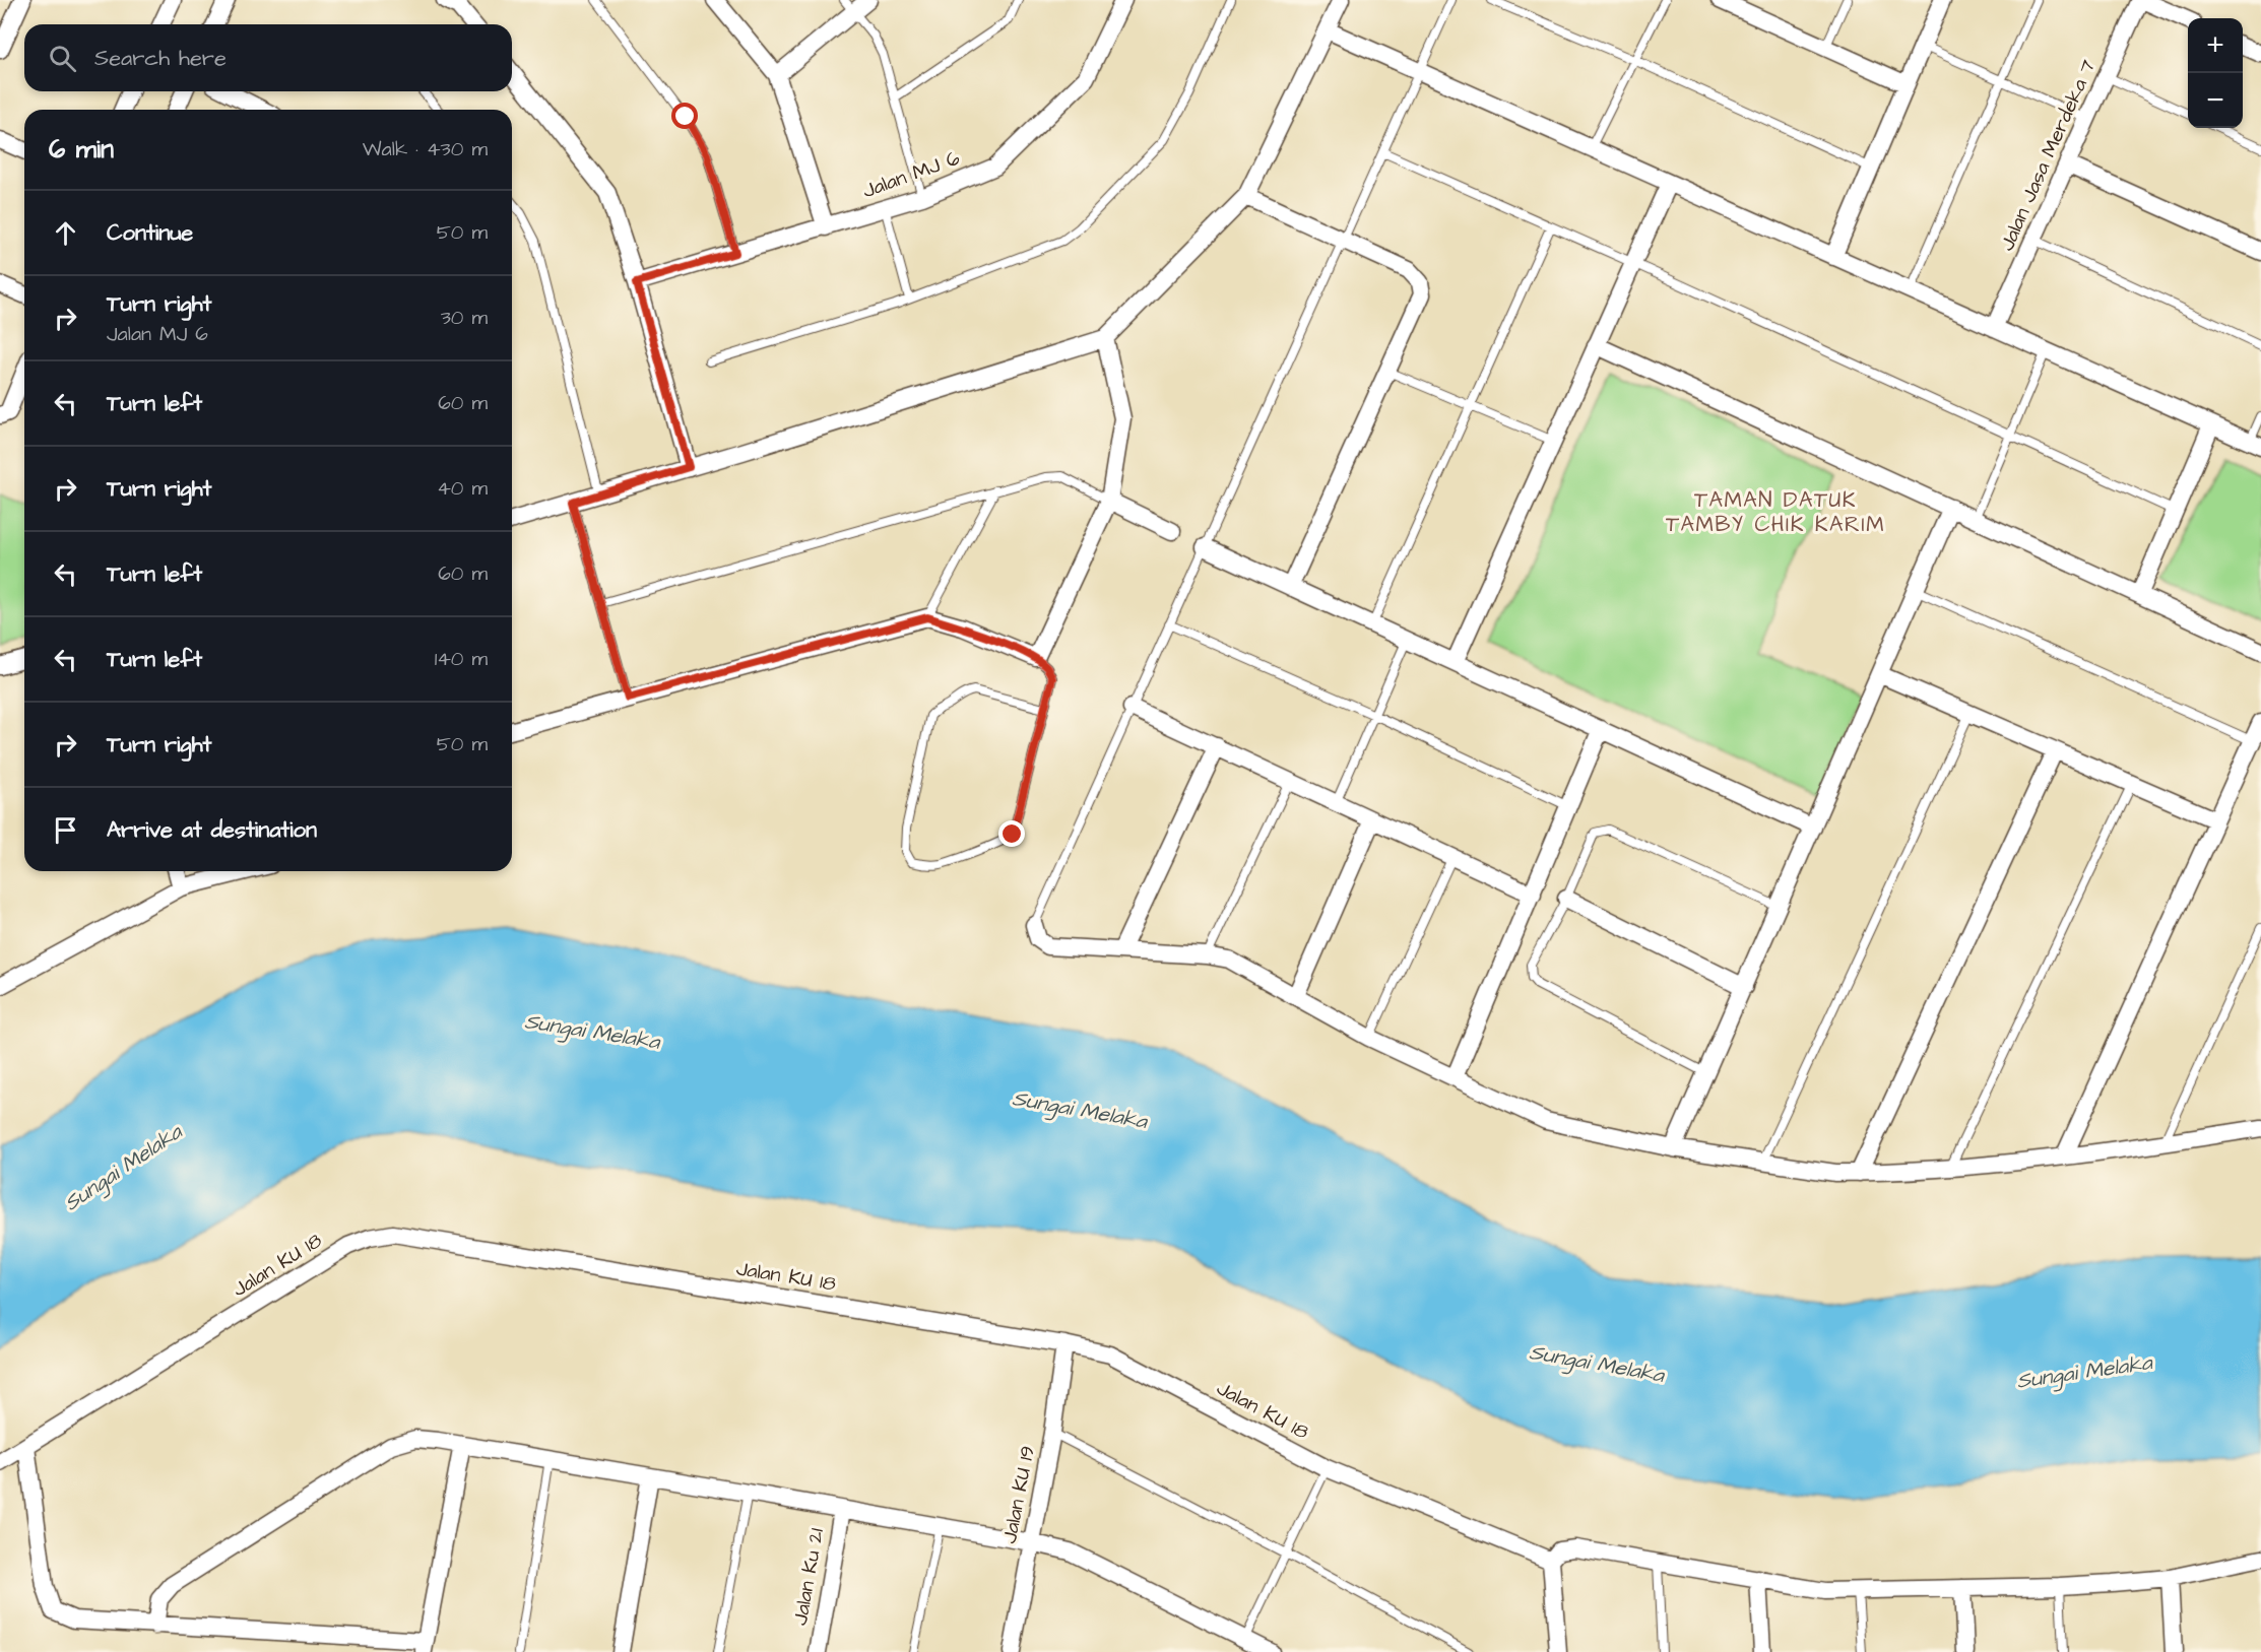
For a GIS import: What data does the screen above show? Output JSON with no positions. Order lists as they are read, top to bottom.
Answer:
{
  "streets": {
    "street": [
      "Jalan Jasa Merdeka 7",
      "Jalan MJ 6",
      "Jalan KU 18",
      "Jalan KU 19",
      "Jalan Ku 21"
    ]
  },
  "crossings": [
    ["Jalan KU 18", "Jalan KU 19"]
  ],
  "districts": ["TAMAN DATUK TAMBY CHIK KARIM"],
  "water": ["Sungai Melaka"],
  "page": {
    "map_buttons": ["+", "−"],
    "search": "Search here",
    "heading": ["6 min", "Walk · 430 m"],
    "list": [
      ["Continue", "50 m"],
      ["Turn right", "Jalan MJ 6", "30 m"],
      ["Turn left", "60 m"],
      ["Turn right", "40 m"],
      ["Turn left", "60 m"],
      ["Turn left", "140 m"],
      ["Turn right", "50 m"],
      "Arrive at destination"
    ]
  }
}
